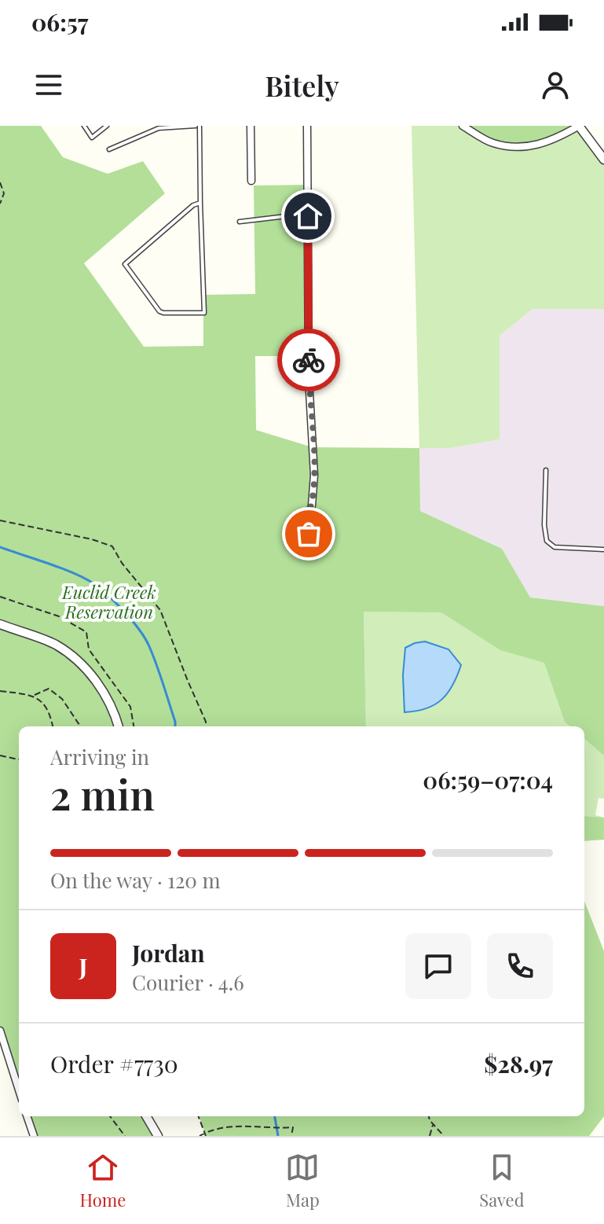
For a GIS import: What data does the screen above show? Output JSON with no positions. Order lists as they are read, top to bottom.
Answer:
{
  "parks": ["Euclid Creek Reservation"],
  "page": {
    "status": "06:57",
    "header": "Bitely",
    "heading": ["2 min", "Arriving in", "06:59–07:04"],
    "panel": [
      "Jordan",
      "Courier · 4.6",
      "Order #7730",
      "$28.97"
    ],
    "bar": "On the way · 120 m",
    "round": "J",
    "tabs": ["Home", "Map", "Saved"]
  }
}
